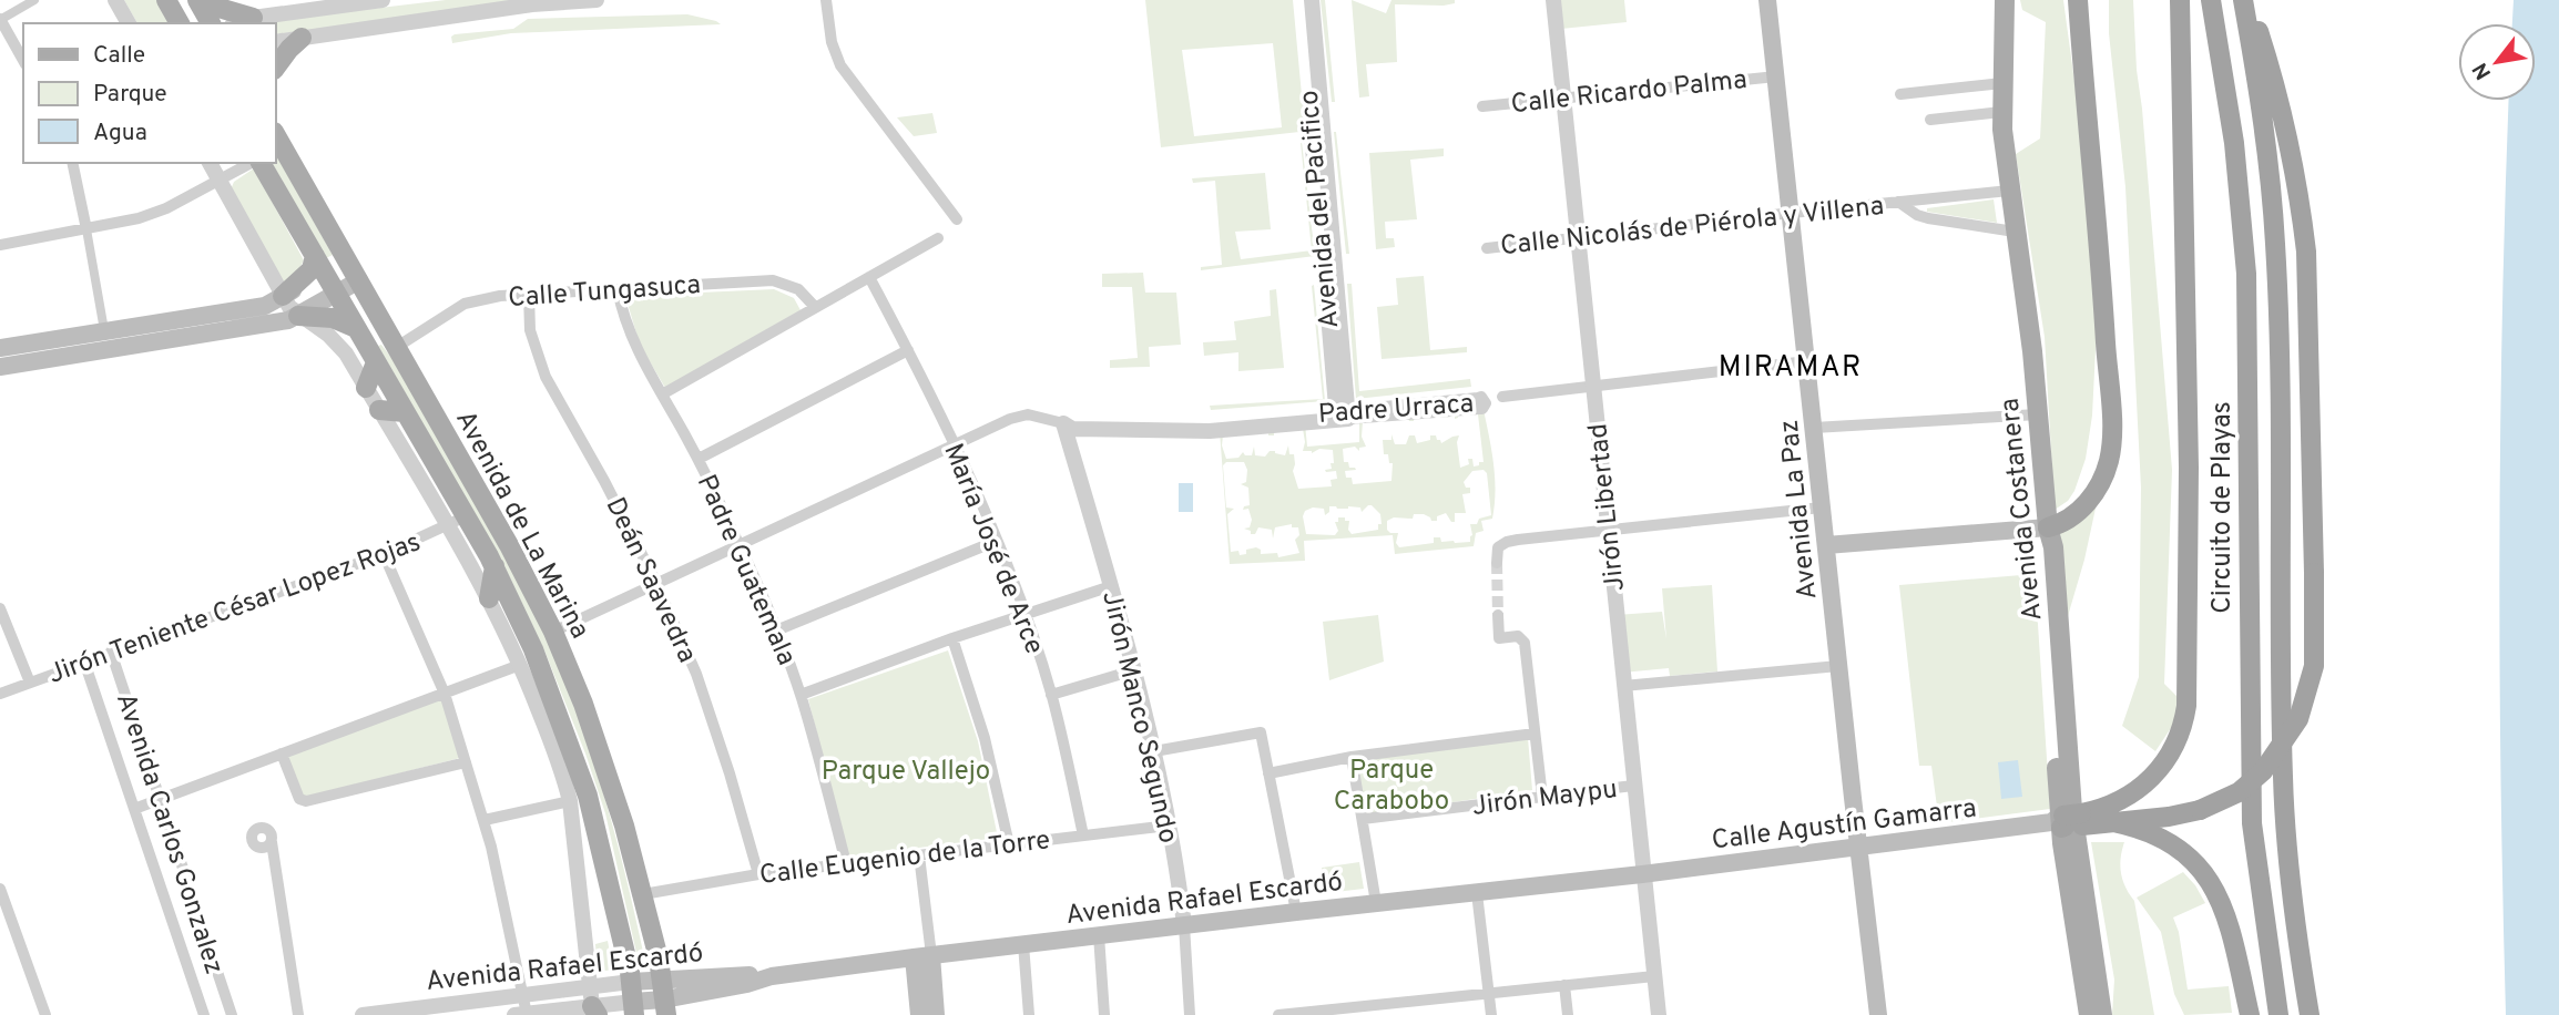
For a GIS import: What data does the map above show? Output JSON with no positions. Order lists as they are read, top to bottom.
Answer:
{
  "streets": {
    "highway": ["Circuito de Playas"],
    "main road": [
      "Avenida La Paz",
      "Avenida Costanera",
      "Avenida de La Marina",
      "Calle Agustín Gamarra",
      "Avenida Rafael Escardó"
    ],
    "street": [
      "Calle Ricardo Palma",
      "Avenida del Pacifico",
      "Calle Nicolás de Piérola y Villena",
      "Calle Tungasuca",
      "Padre Urraca",
      "Jirón Libertad",
      "María José de Arce",
      "Padre Guatemala",
      "Deán Saavedra",
      "Jirón Teniente César Lopez Rojas",
      "Jirón Manco Segundo",
      "Jirón Maypu",
      "Avenida Carlos Gonzalez",
      "Calle Eugenio de la Torre"
    ]
  },
  "crossings": [
    ["Calle Ricardo Palma", "Jirón Libertad"],
    ["Calle Ricardo Palma", "Avenida La Paz"],
    ["Avenida del Pacifico", "Padre Urraca"],
    ["Calle Nicolás de Piérola y Villena", "Jirón Libertad"],
    ["Calle Nicolás de Piérola y Villena", "Avenida La Paz"],
    ["Calle Nicolás de Piérola y Villena", "Avenida Costanera"],
    ["Calle Tungasuca", "Avenida de La Marina"],
    ["Calle Tungasuca", "Padre Guatemala"],
    ["Calle Tungasuca", "Deán Saavedra"],
    ["Padre Urraca", "Avenida de La Marina"],
    ["Padre Urraca", "María José de Arce"],
    ["Padre Urraca", "Padre Guatemala"],
    ["Padre Urraca", "Deán Saavedra"],
    ["Padre Urraca", "Jirón Manco Segundo"],
    ["Jirón Libertad", "Jirón Maypu"],
    ["Jirón Libertad", "Calle Agustín Gamarra"],
    ["Jirón Libertad", "Avenida Rafael Escardó"],
    ["Avenida La Paz", "Calle Agustín Gamarra"],
    ["Avenida de La Marina", "Jirón Teniente César Lopez Rojas"],
    ["Avenida de La Marina", "Calle Eugenio de la Torre"],
    ["Avenida de La Marina", "Avenida Rafael Escardó"],
    ["María José de Arce", "Calle Eugenio de la Torre"],
    ["Padre Guatemala", "Calle Eugenio de la Torre"],
    ["Deán Saavedra", "Calle Eugenio de la Torre"],
    ["Jirón Teniente César Lopez Rojas", "Avenida Carlos Gonzalez"],
    ["Jirón Manco Segundo", "Calle Eugenio de la Torre"],
    ["Jirón Manco Segundo", "Avenida Rafael Escardó"],
    ["Calle Agustín Gamarra", "Avenida Rafael Escardó"]
  ],
  "districts": ["MIRAMAR"],
  "parks": ["Parque Carabobo", "Parque Vallejo"],
  "legend": ["Calle", "Parque", "Agua"],
  "north": "bottom left"
}
